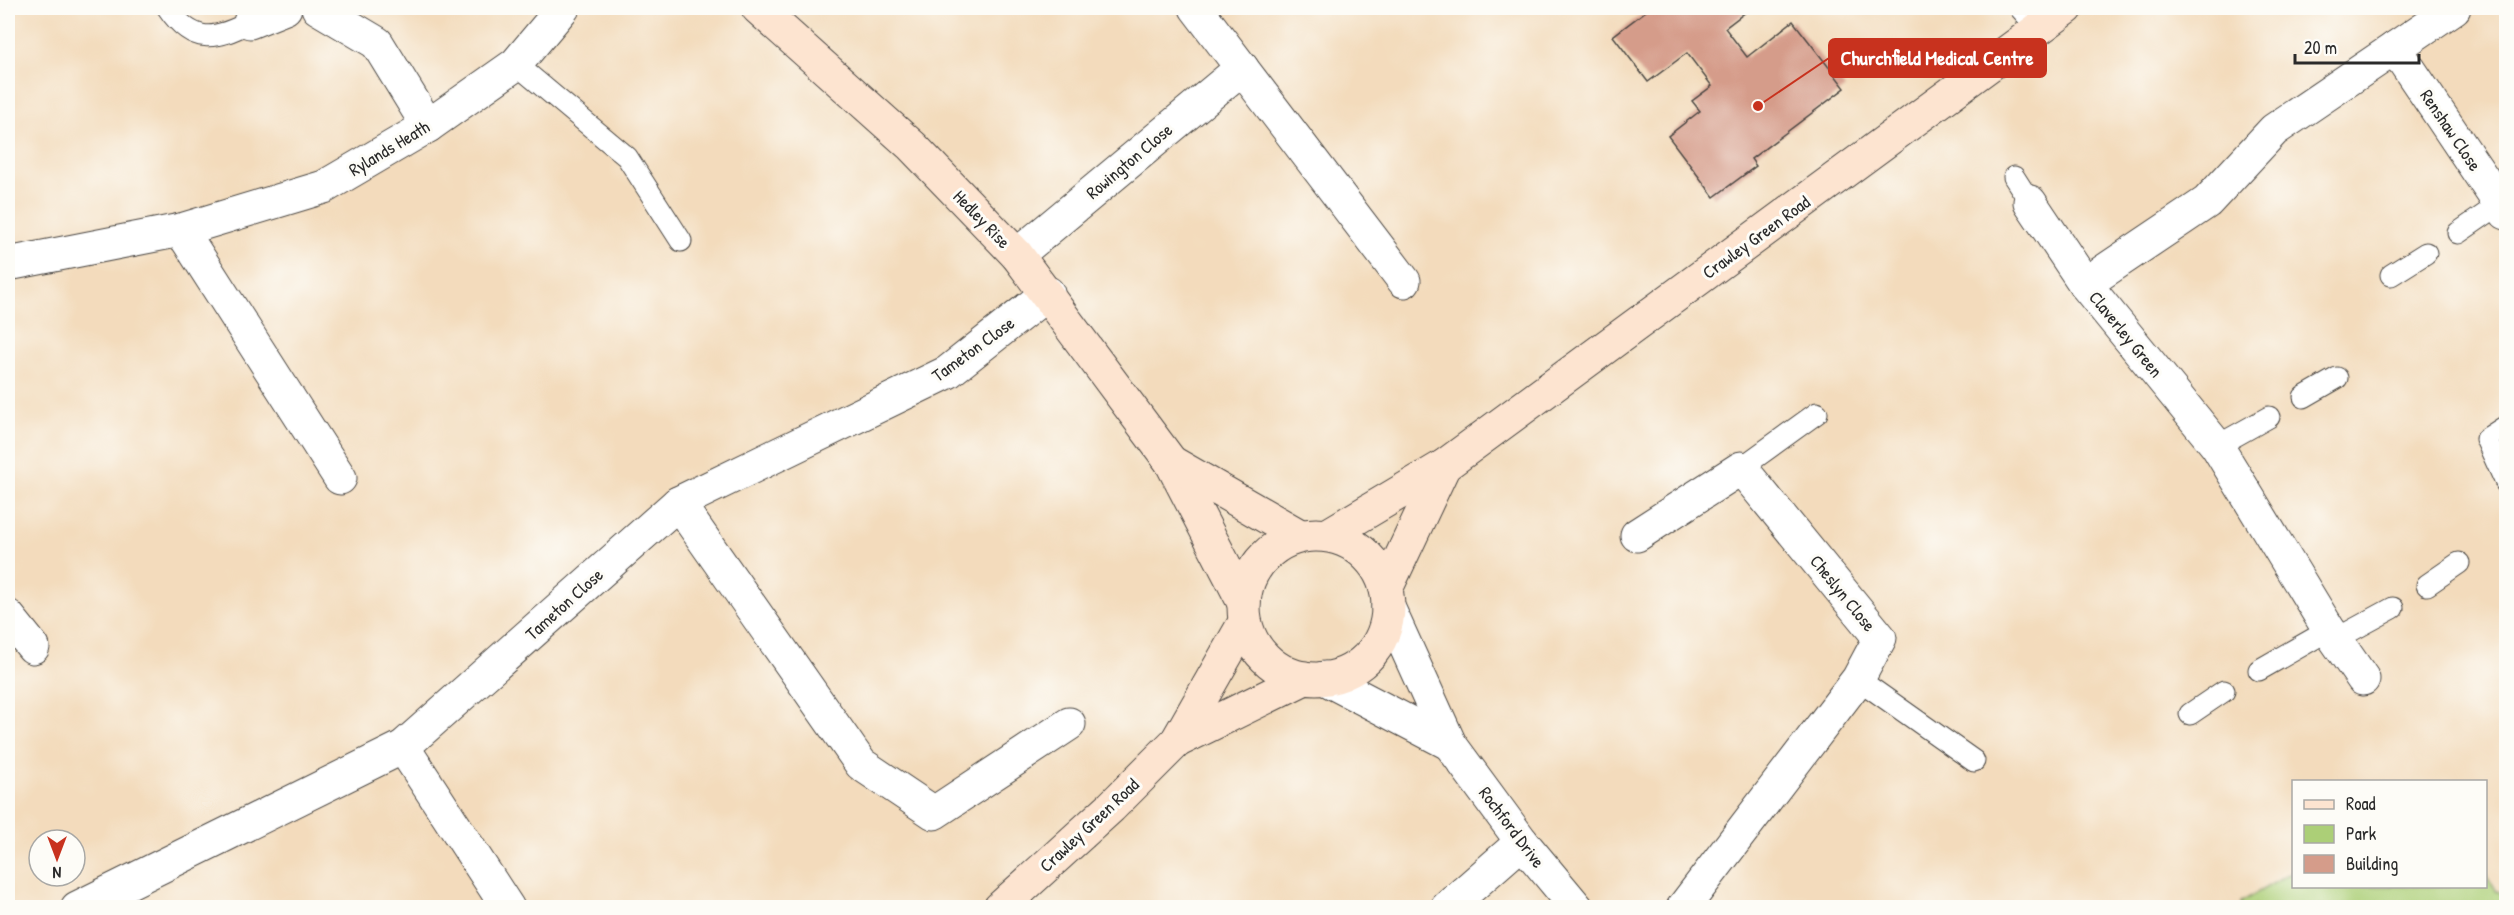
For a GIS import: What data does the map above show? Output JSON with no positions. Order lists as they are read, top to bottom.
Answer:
{
  "streets": {
    "street": [
      "Renshaw Close",
      "Rylands Heath",
      "Rowington Close",
      "Hedley Rise",
      "Crawley Green Road",
      "Claverley Green",
      "Tameton Close",
      "Cheslyn Close",
      "Rochford Drive"
    ]
  },
  "crossings": [
    ["Renshaw Close", "Claverley Green"],
    ["Rowington Close", "Hedley Rise"],
    ["Hedley Rise", "Crawley Green Road"],
    ["Hedley Rise", "Tameton Close"],
    ["Hedley Rise", "Rochford Drive"],
    ["Crawley Green Road", "Rochford Drive"]
  ],
  "places": ["Churchfield Medical Centre"],
  "legend": ["Road", "Park", "Building"],
  "scale_bar": "20 m",
  "north": "bottom"
}
